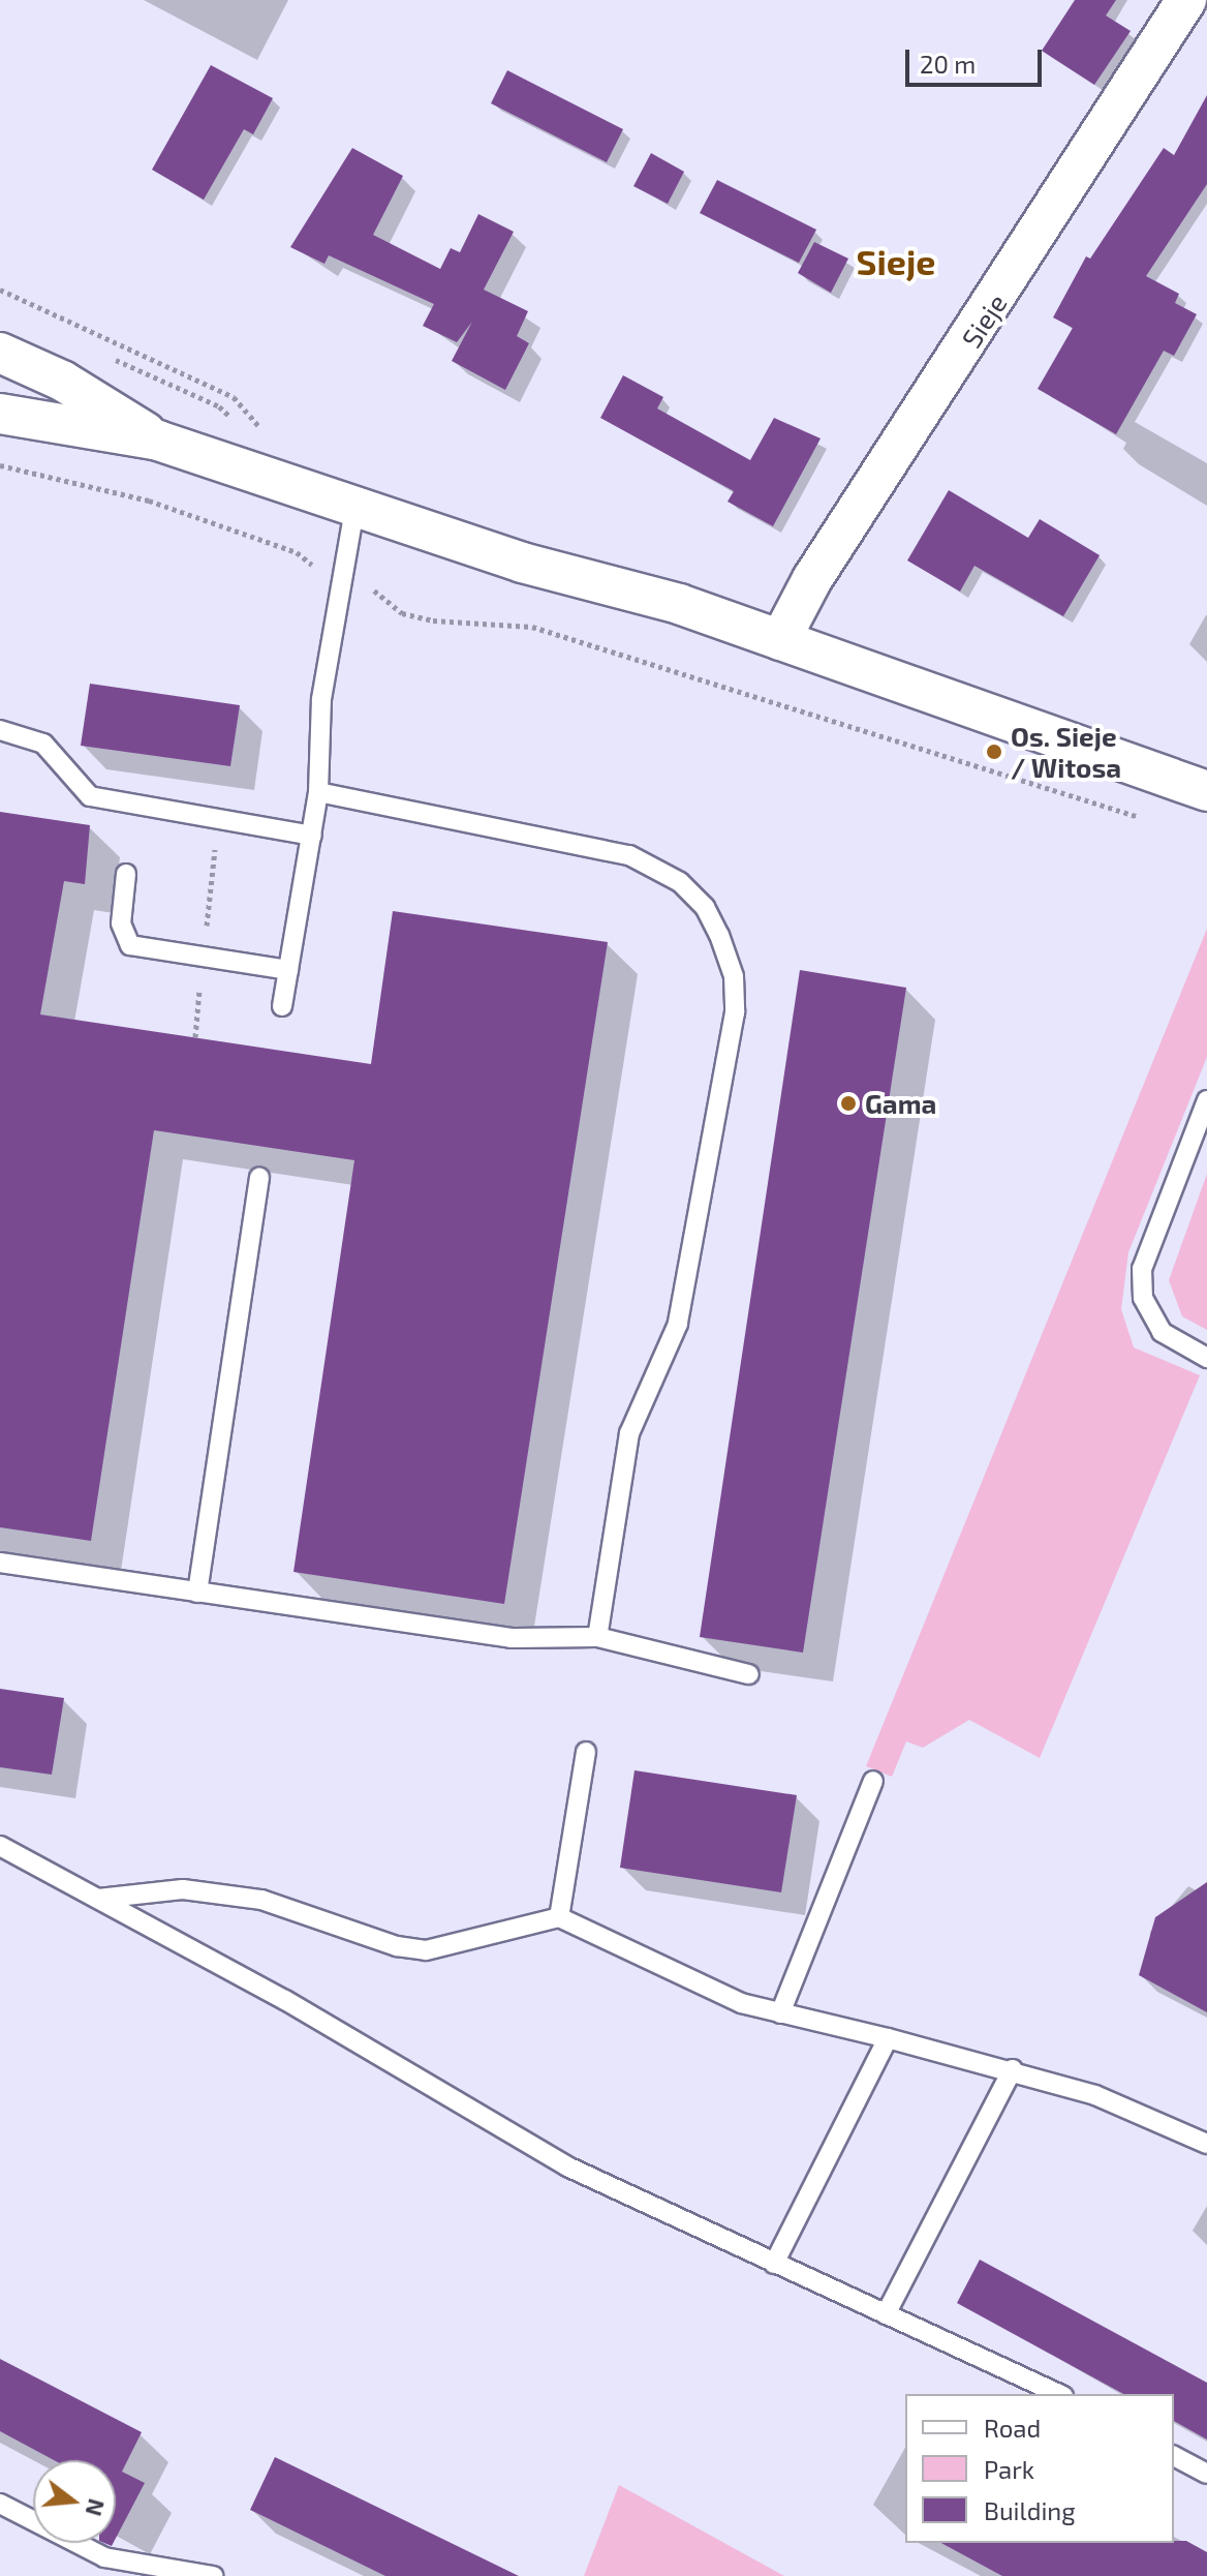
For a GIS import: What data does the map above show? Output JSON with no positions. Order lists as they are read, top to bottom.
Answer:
{
  "streets": {
    "street": ["Sieje"]
  },
  "districts": ["Sieje"],
  "places": ["Os. Sieje / Witosa", "Gama"],
  "legend": ["Road", "Park", "Building"],
  "scale_bar": "20 m",
  "north": "right"
}
